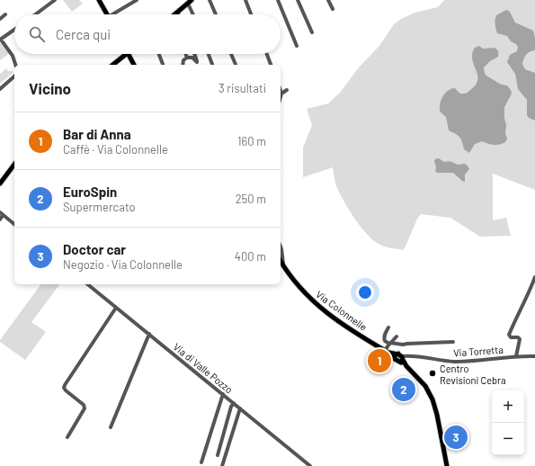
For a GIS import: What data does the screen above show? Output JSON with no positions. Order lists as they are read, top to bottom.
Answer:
{
  "streets": {
    "main road": ["Via Colonnelle"],
    "street": ["Via Torretta", "Via di Valle Pozzo"]
  },
  "crossings": [
    ["Via Colonnelle", "Via Torretta"]
  ],
  "places": ["Centro Revisioni Cebra"],
  "page": {
    "search": "Cerca qui",
    "heading": ["Vicino", "3 risultati"],
    "list": [
      {
        "mark": "1",
        "name": "Bar di Anna",
        "note": "Caffè · Via Colonnelle",
        "value": "160 m"
      },
      {
        "mark": "2",
        "name": "EuroSpin",
        "note": "Supermercato",
        "value": "250 m"
      },
      {
        "mark": "3",
        "name": "Doctor car",
        "note": "Negozio · Via Colonnelle",
        "value": "400 m"
      }
    ],
    "pins": ["1", "2", "3"],
    "map_buttons": ["+", "−"]
  }
}
